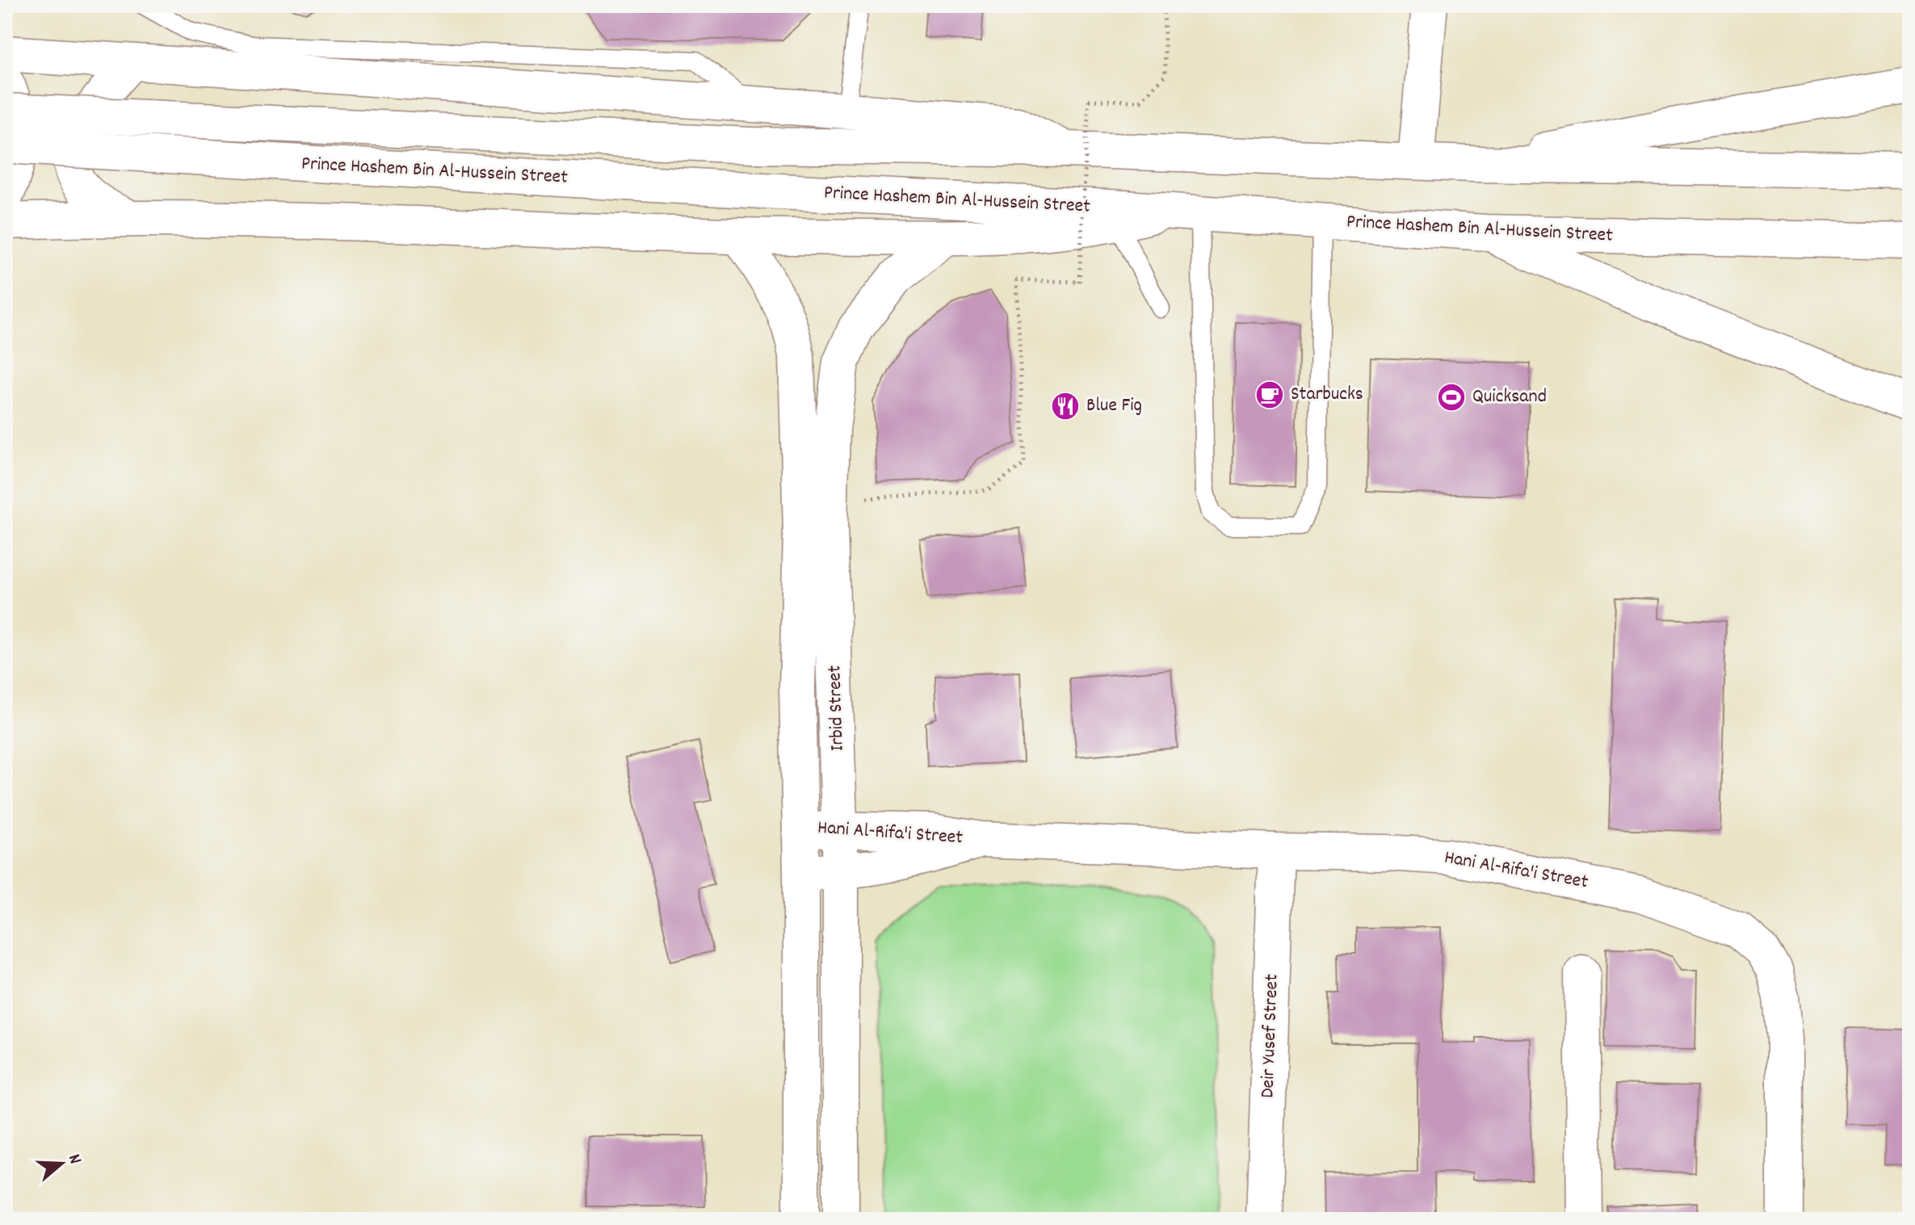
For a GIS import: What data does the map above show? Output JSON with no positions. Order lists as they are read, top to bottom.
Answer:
{
  "streets": {
    "main road": [
      "Prince Hashem Bin Al-Hussein Street",
      "Irbid Street",
      "Hani Al-Rifa'i Street",
      "Deir Yusef Street"
    ]
  },
  "crossings": [
    ["Irbid Street", "Hani Al-Rifa'i Street"],
    ["Hani Al-Rifa'i Street", "Deir Yusef Street"]
  ],
  "places": {
    "cafe": ["Starbucks"],
    "sports": ["Quicksand"],
    "restaurant": ["Blue Fig"]
  },
  "north": "right"
}
